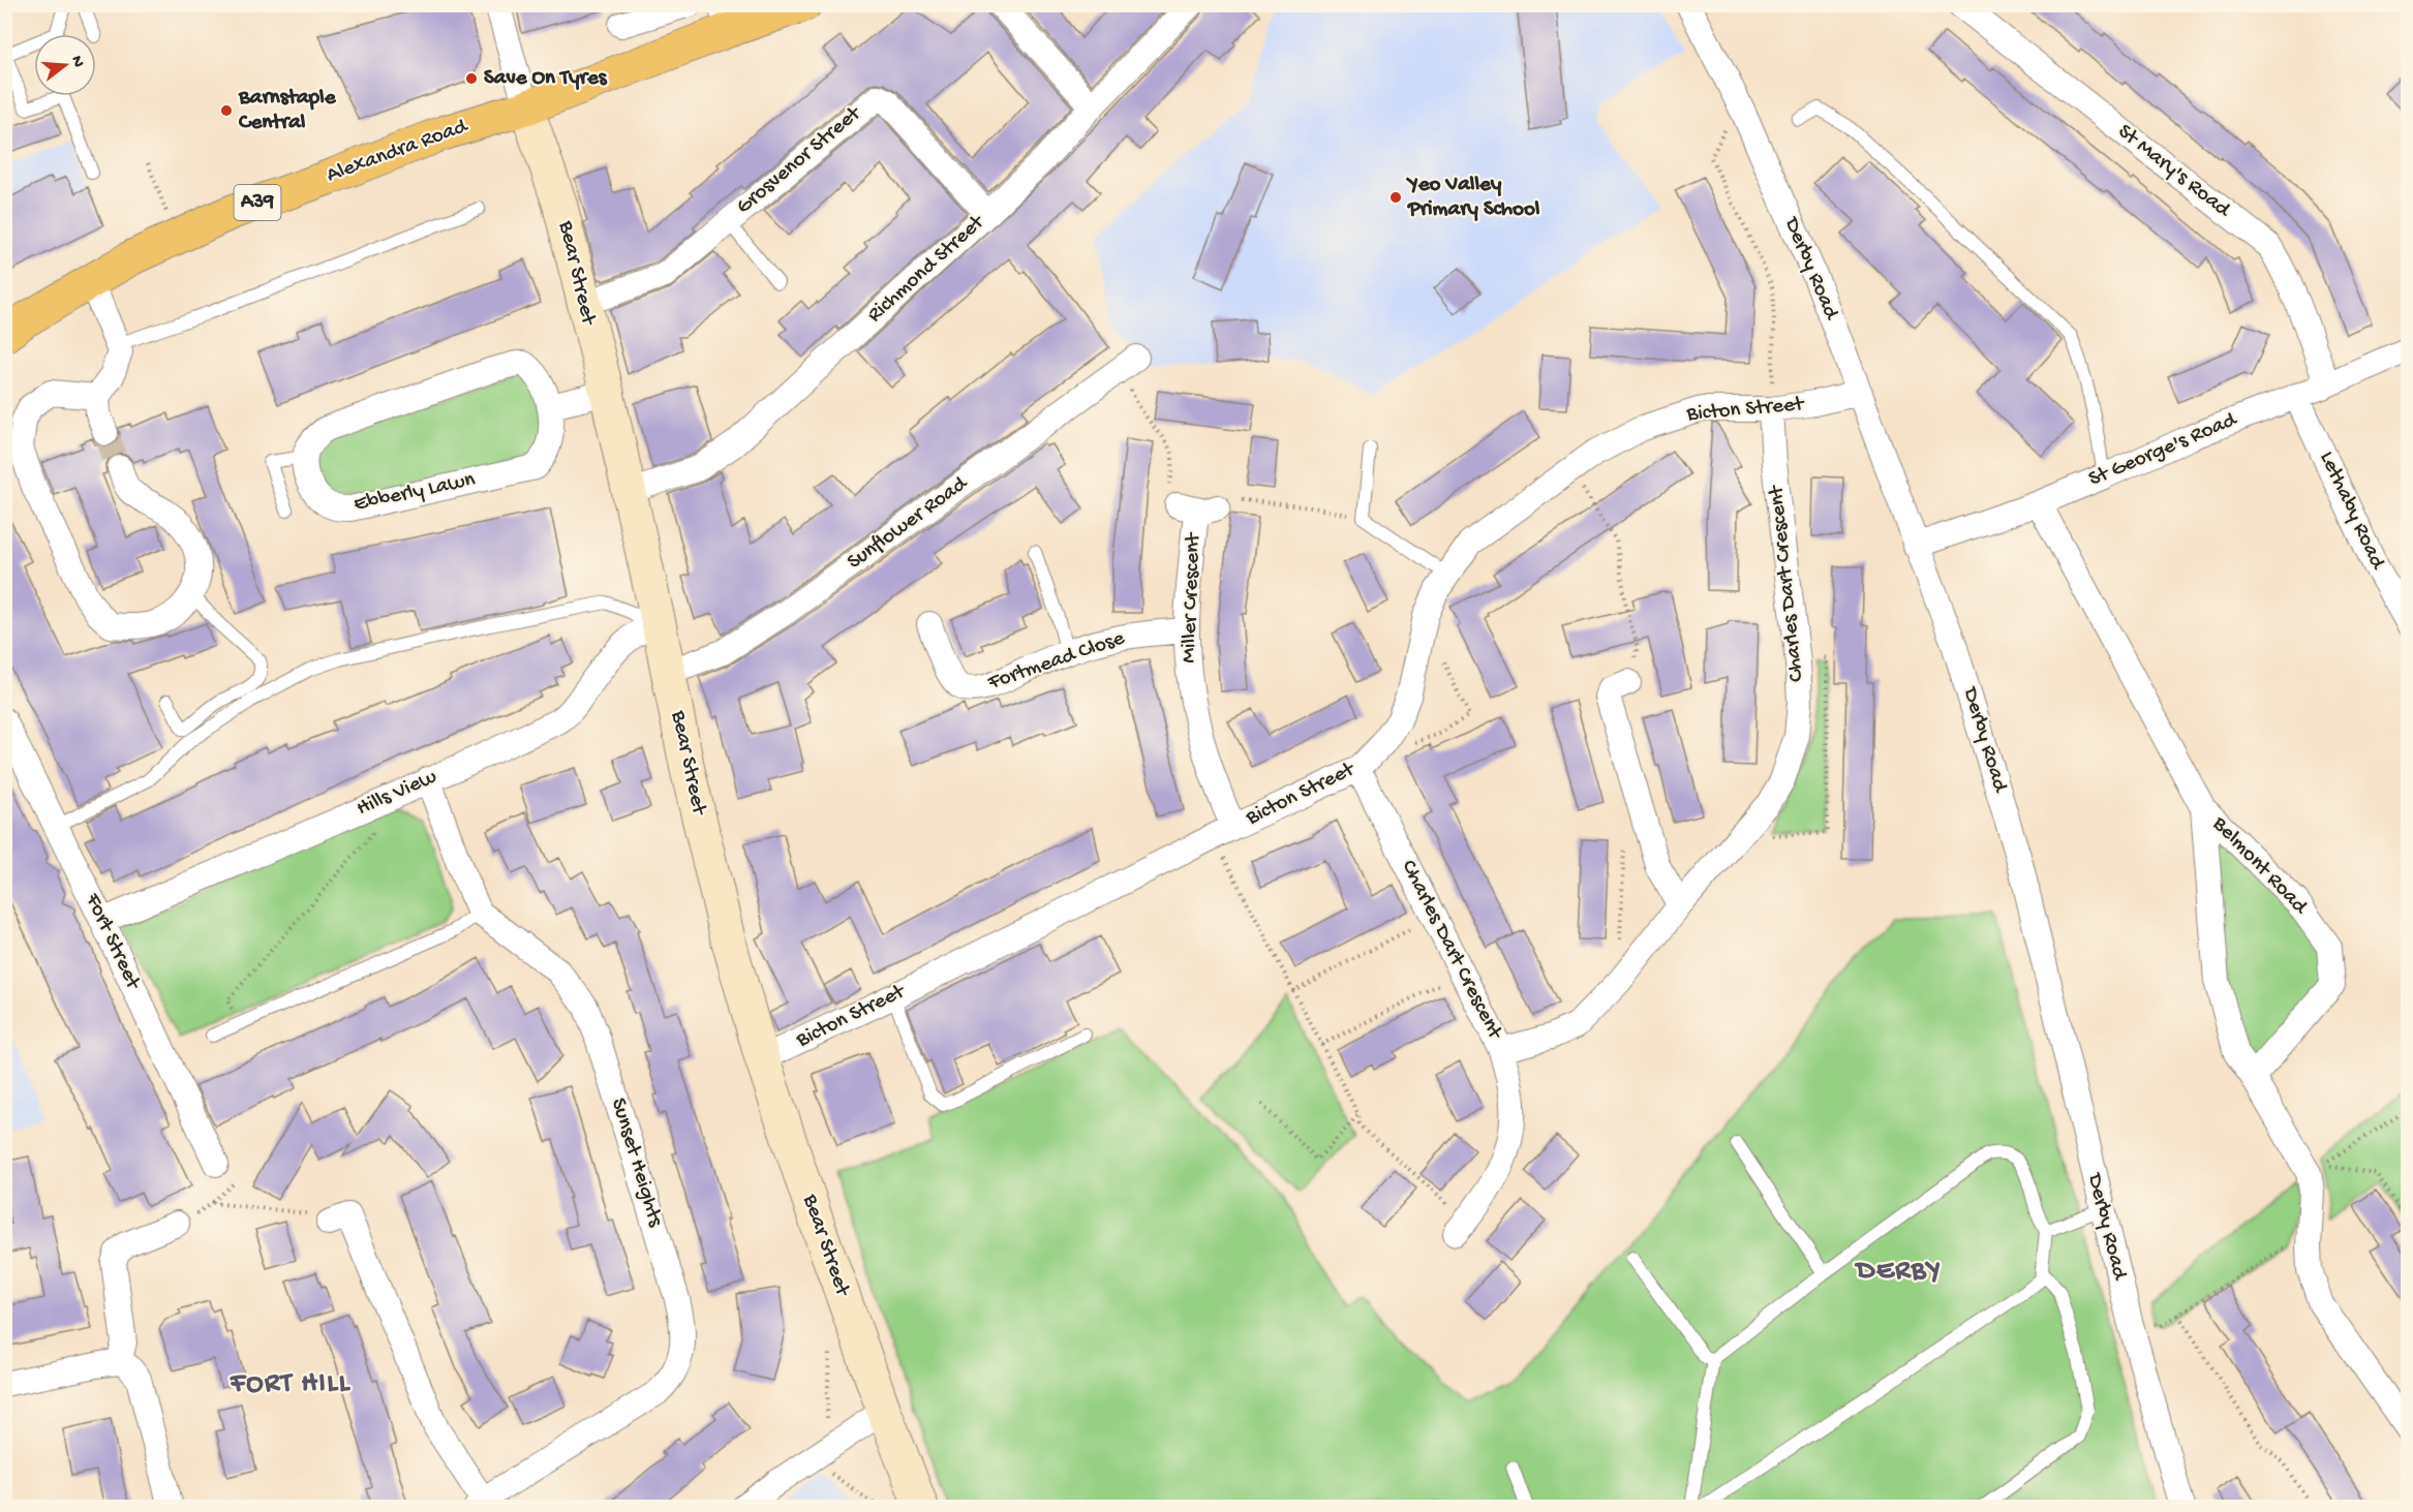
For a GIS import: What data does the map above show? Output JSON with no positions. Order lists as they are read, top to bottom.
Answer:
{
  "streets": {
    "main road": ["Alexandra Road", "A39"],
    "street": [
      "Grosvenor Street",
      "St Mary's Road",
      "Derby Road",
      "Richmond Street",
      "Bear Street",
      "Bicton Street",
      "St George's Road",
      "Ebberly Lawn",
      "Lethaby Road",
      "Sunflower Road",
      "Charles Dart Crescent",
      "Miller Crescent",
      "Fortmead Close",
      "Hills View",
      "Belmont Road",
      "Fort Street",
      "Sunset Heights"
    ]
  },
  "crossings": [
    ["Alexandra Road", "Bear Street"],
    ["Grosvenor Street", "Richmond Street"],
    ["Grosvenor Street", "Bear Street"],
    ["St Mary's Road", "St George's Road"],
    ["Derby Road", "Bicton Street"],
    ["Derby Road", "St George's Road"],
    ["Richmond Street", "Bear Street"],
    ["Bear Street", "Bicton Street"],
    ["Bear Street", "Sunflower Road"],
    ["Bear Street", "Hills View"],
    ["Bicton Street", "Charles Dart Crescent"],
    ["Bicton Street", "Miller Crescent"],
    ["St George's Road", "Lethaby Road"],
    ["St George's Road", "Belmont Road"],
    ["Miller Crescent", "Fortmead Close"],
    ["Hills View", "Fort Street"],
    ["Hills View", "Sunset Heights"]
  ],
  "districts": ["DERBY", "FORT HILL"],
  "places": ["Save On Tyres", "Barnstaple Central", "Yeo Valley Primary School"],
  "north": "right"
}
